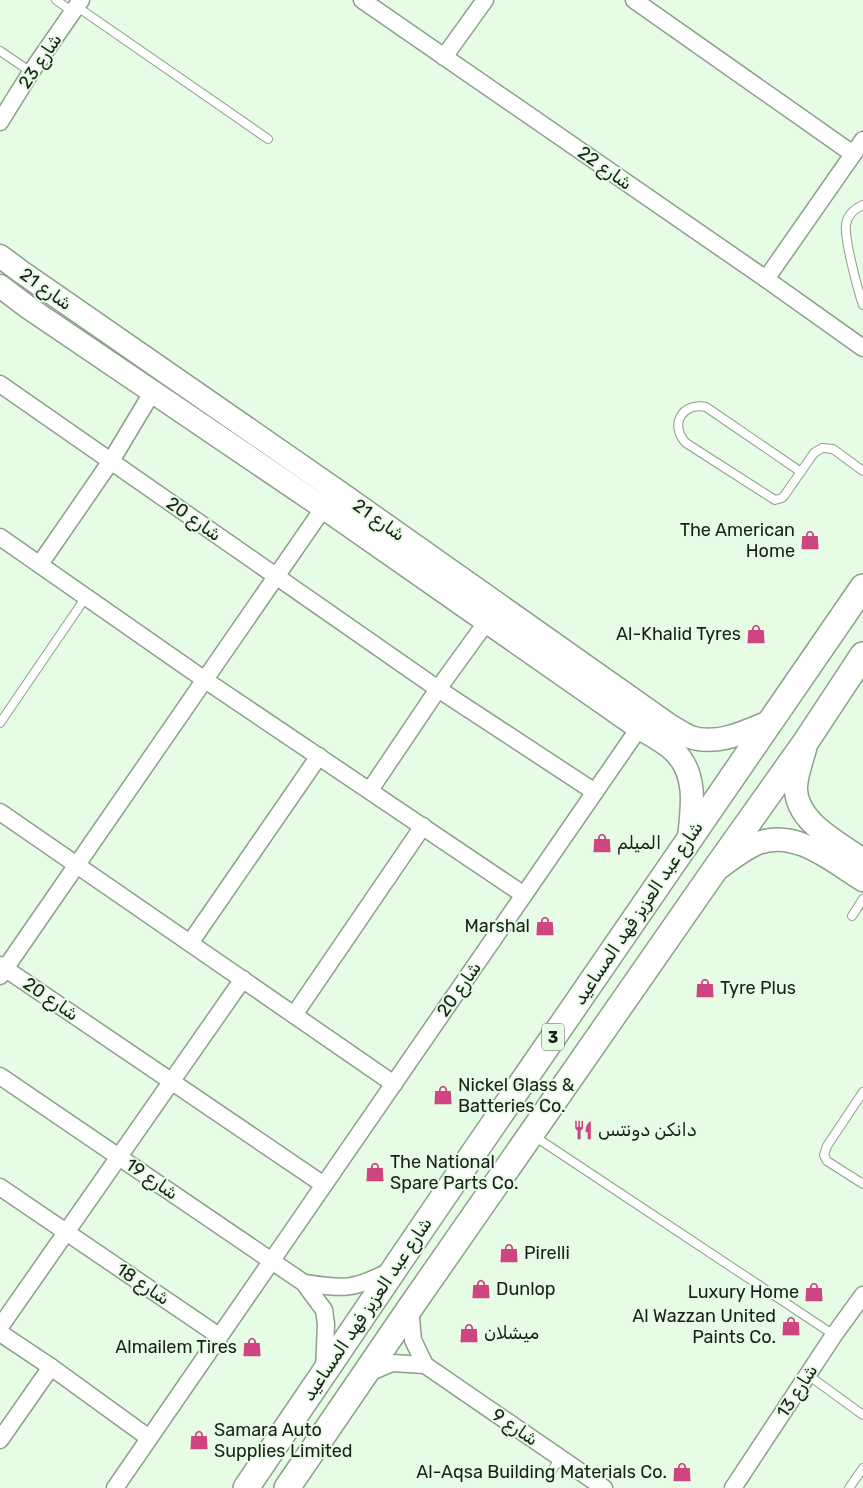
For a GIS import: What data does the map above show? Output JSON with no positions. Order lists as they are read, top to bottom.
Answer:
{
  "streets": {
    "main road": ["شارع عبد العزيز فهد المساعيد", "3"],
    "street": [
      "شارع 23",
      "شارع 22",
      "شارع 21",
      "شارع 20",
      "شارع 19",
      "شارع 18",
      "شارع 13",
      "شارع 9"
    ]
  },
  "crossings": [
    ["شارع 21", "شارع 20"],
    ["شارع 21", "شارع عبد العزيز فهد المساعيد"],
    ["شارع 20", "شارع 19"],
    ["شارع عبد العزيز فهد المساعيد", "شارع 19"],
    ["شارع عبد العزيز فهد المساعيد", "شارع 9"]
  ],
  "places": {
    "shop": [
      "The American Home",
      "Al-Khalid Tyres",
      "الميلم",
      "Marshal",
      "Tyre Plus",
      "Nickel Glass & Batteries Co.",
      "The National Spare Parts Co.",
      "Pirelli",
      "Dunlop",
      "Luxury Home",
      "Al Wazzan United Paints Co.",
      "ميشلان",
      "Almailem Tires",
      "Samara Auto Supplies Limited",
      "Al-Aqsa Building Materials Co."
    ],
    "restaurant": ["دانكن دونتس"]
  }
}
